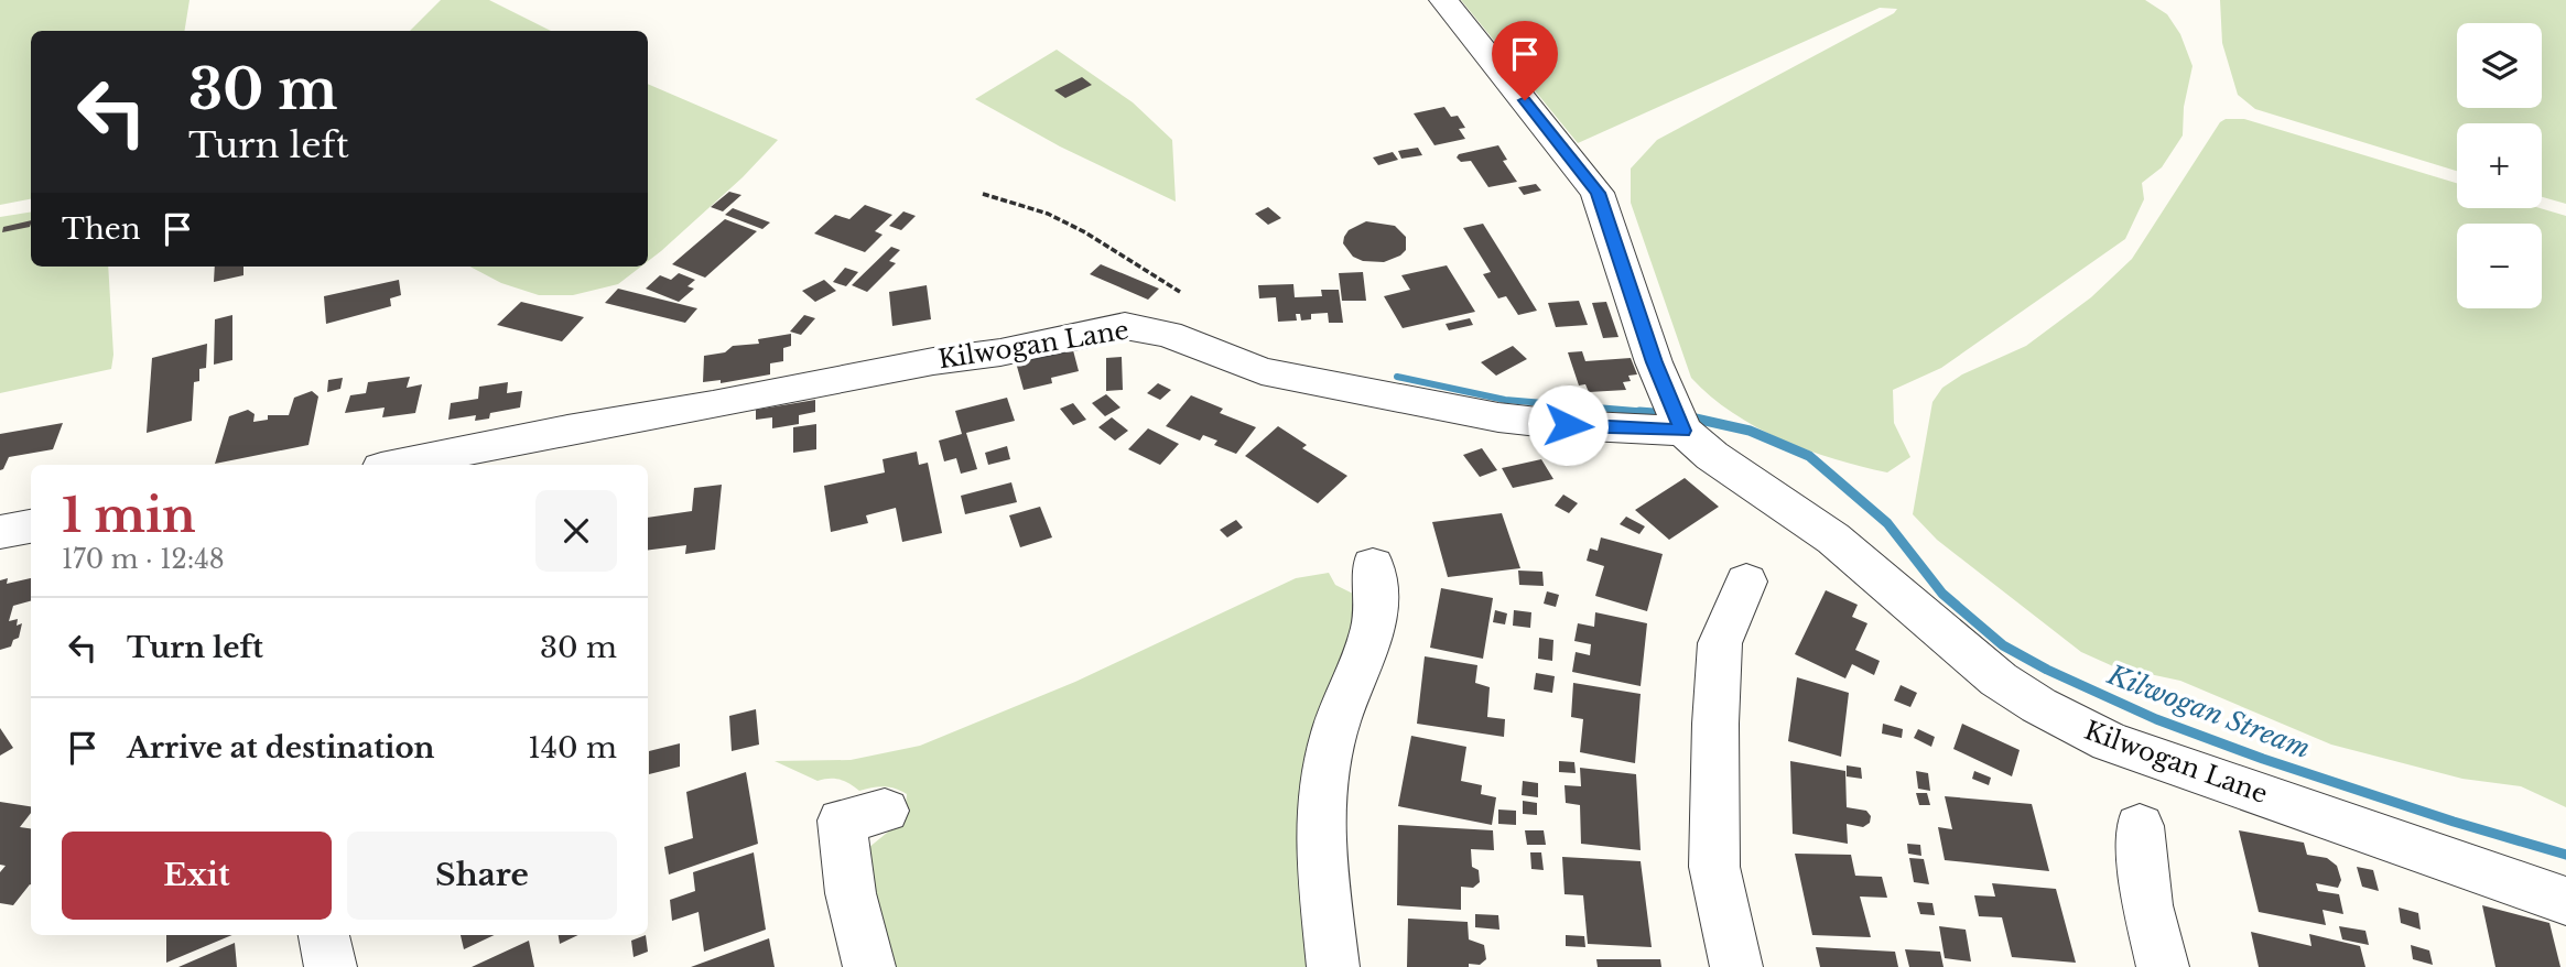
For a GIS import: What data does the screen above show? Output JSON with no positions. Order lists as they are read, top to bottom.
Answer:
{
  "streets": {
    "street": ["Kilwogan Lane"]
  },
  "water": ["Kilwogan Stream"],
  "page": {
    "map_buttons": ["+", "−"],
    "turn": ["30 m", "Turn left"],
    "then": "Then",
    "heading": ["1 min", "170 m · 12:48"],
    "list": [
      {
        "name": "Turn left",
        "value": "30 m"
      },
      {
        "name": "Arrive at destination",
        "value": "140 m"
      }
    ],
    "buttons": ["Exit", "Share"]
  }
}
